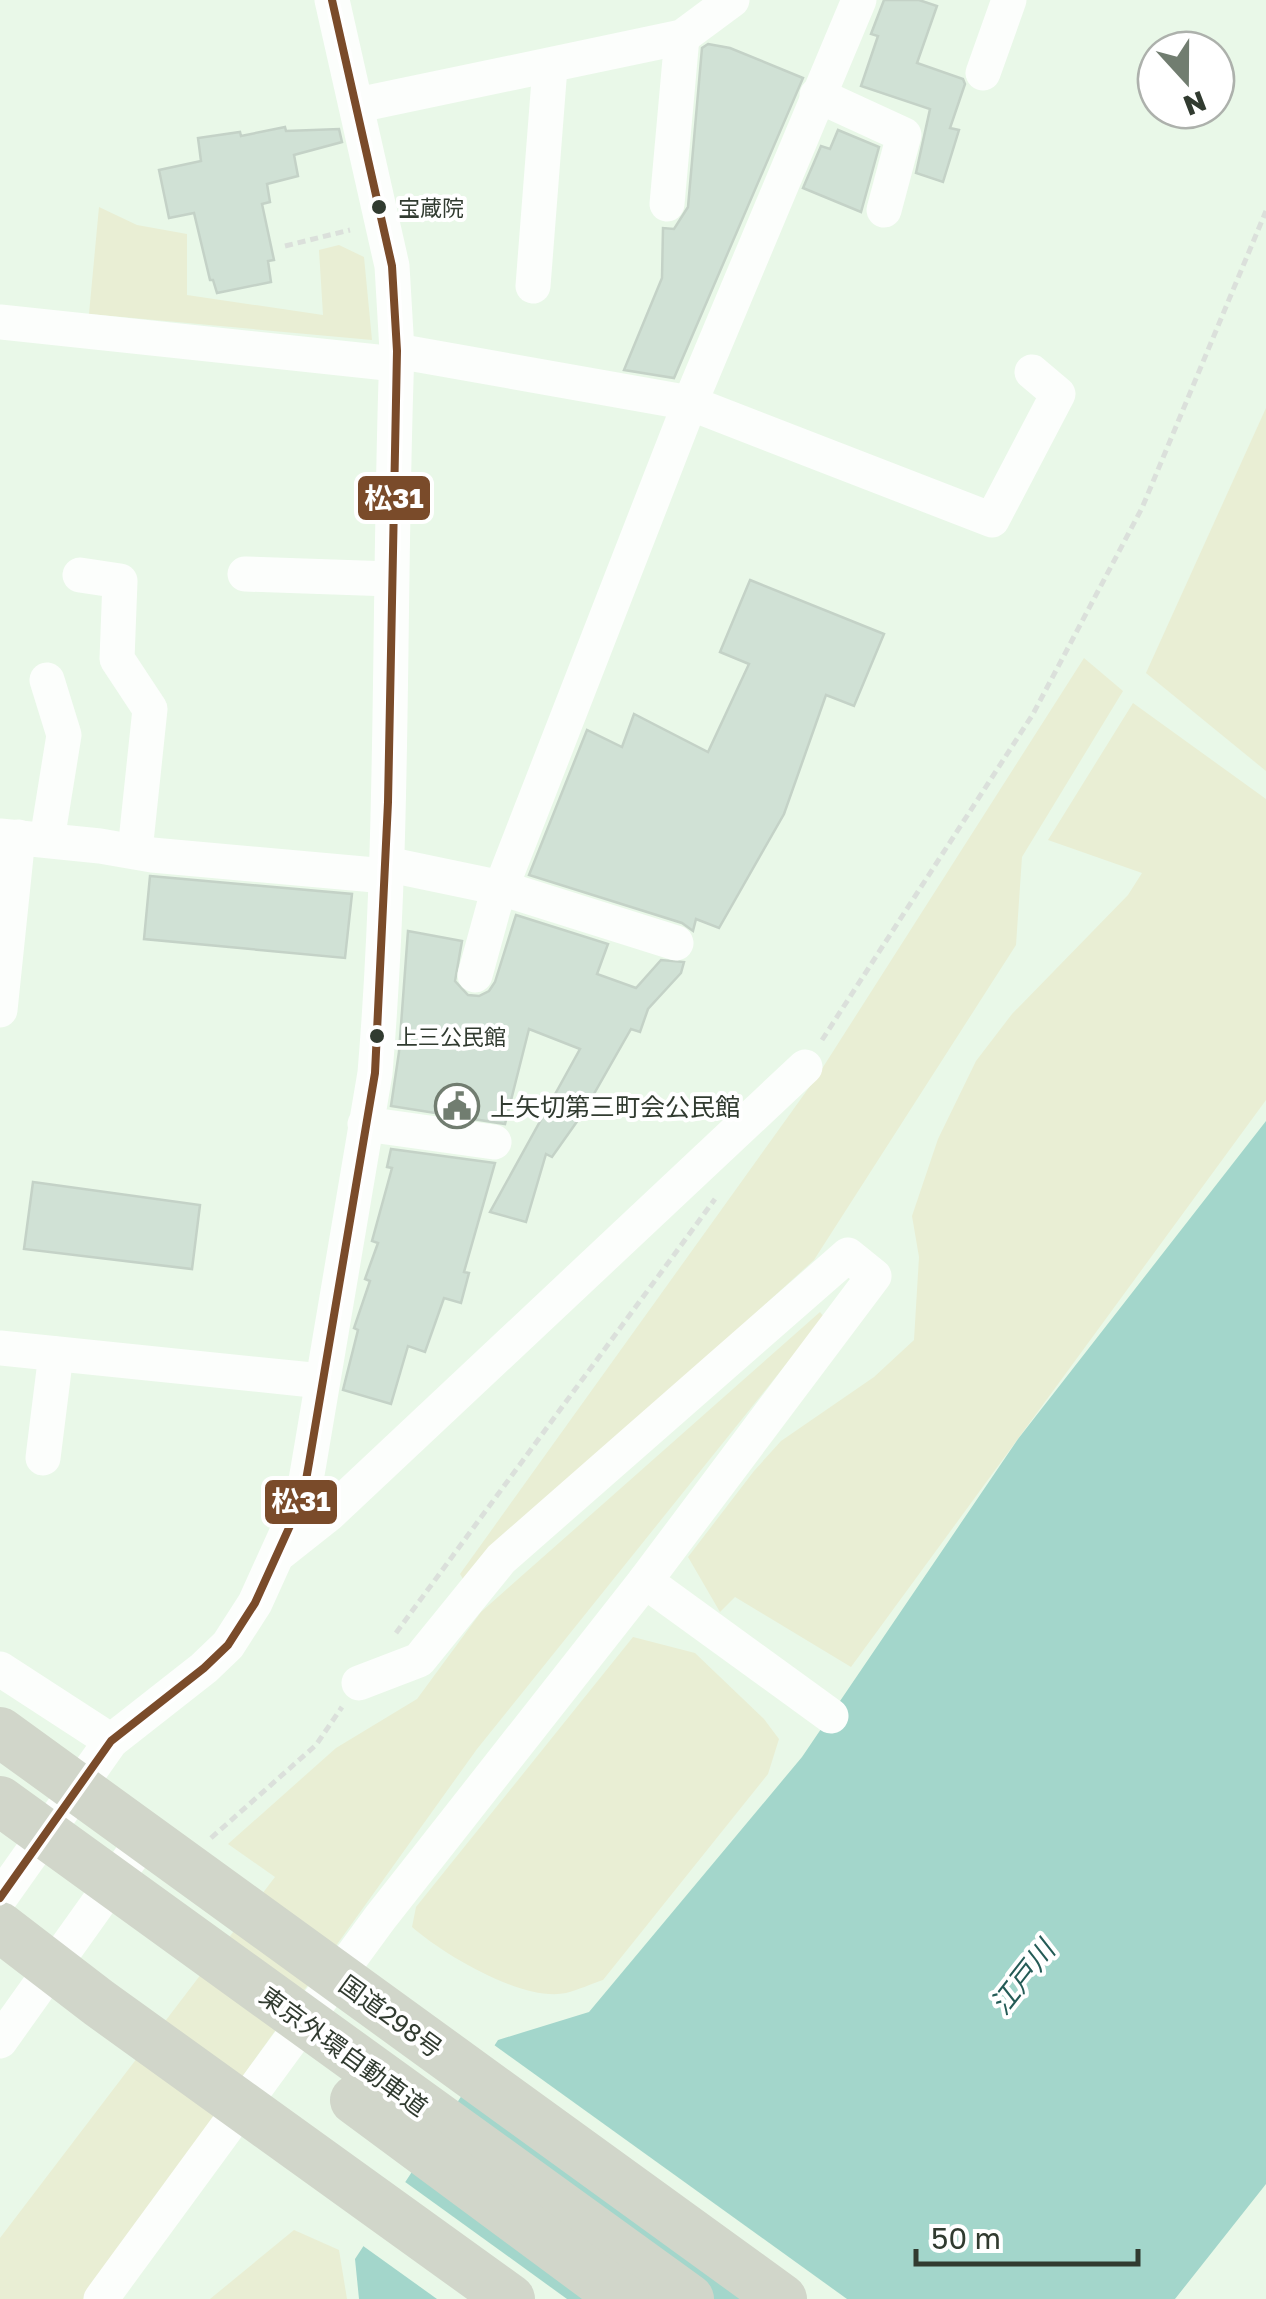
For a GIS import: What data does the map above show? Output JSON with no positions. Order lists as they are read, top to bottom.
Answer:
{
  "streets": {
    "highway": ["国道298号", "東京外環自動車道"]
  },
  "water": ["江戸川"],
  "places": {
    "other": ["宝蔵院", "上三公民館"],
    "public building": ["上矢切第三町会公民館"]
  },
  "lines": ["transit line 松31"],
  "scale_bar": "50 m",
  "north": "bottom"
}
